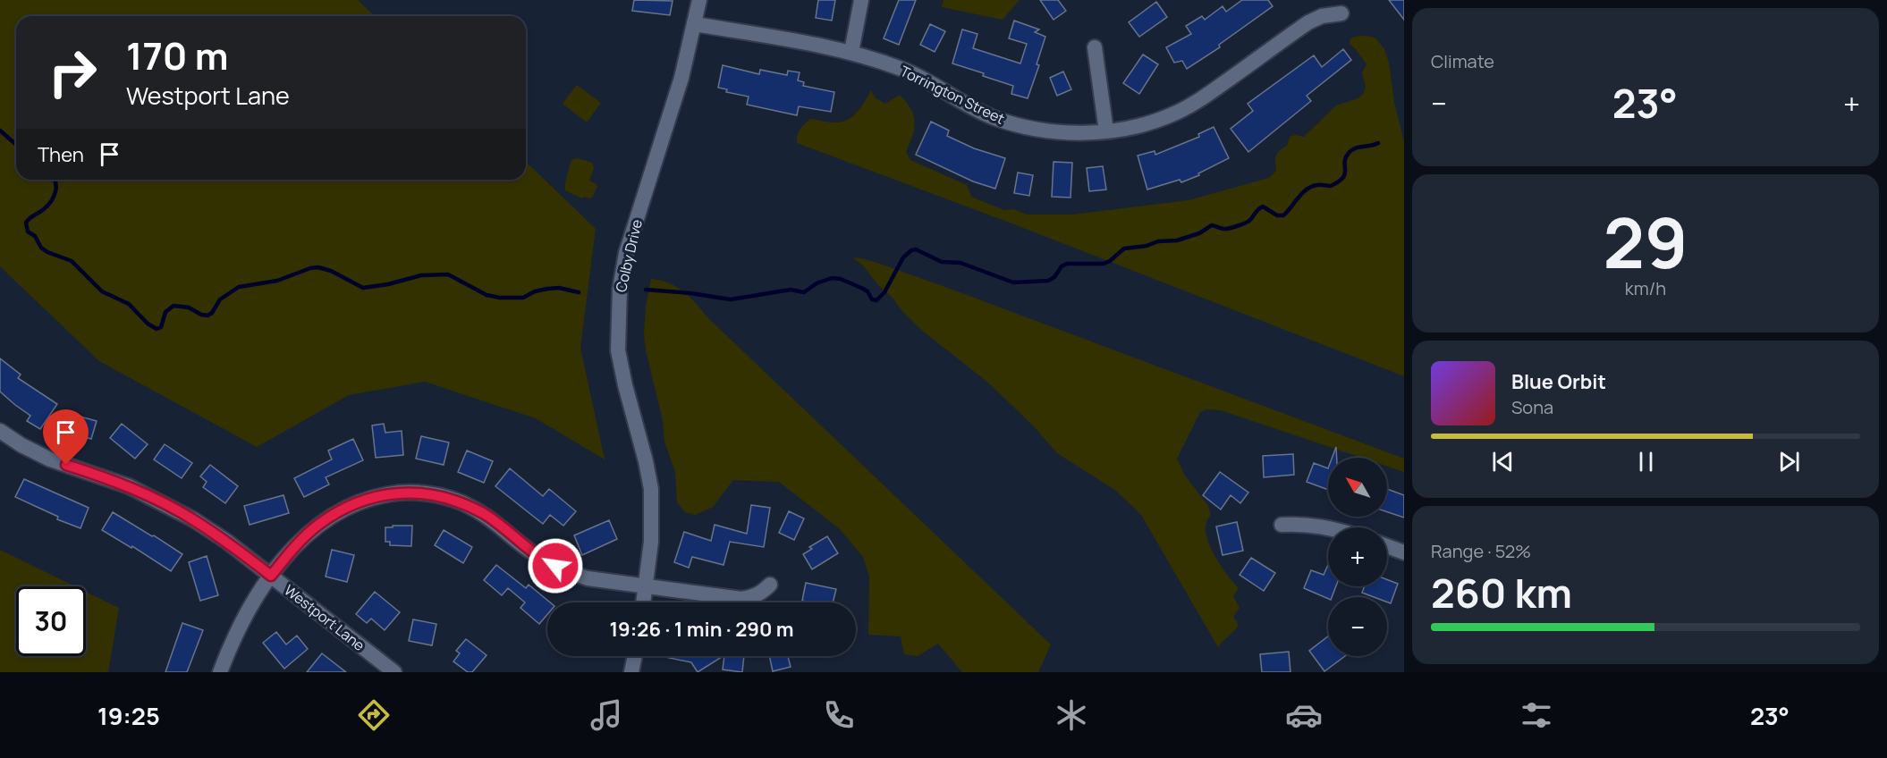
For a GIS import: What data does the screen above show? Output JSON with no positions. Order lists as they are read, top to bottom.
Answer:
{
  "streets": {
    "street": ["Torrington Street", "Colby Drive", "Westport Lane"]
  },
  "crossings": [
    ["Torrington Street", "Colby Drive"]
  ],
  "north": "top left",
  "page": {
    "tile": [
      "Climate",
      ["29", "km/h"],
      ["Range · 52%", "260 km"]
    ],
    "turn": ["170 m", "Westport Lane"],
    "heat": ["−", "23°", "+"],
    "then": "Then",
    "song": ["Blue Orbit", "Sona"],
    "map_buttons": ["+", "−"],
    "limit": "30",
    "trip": "19:26 · 1 min · 290 m",
    "tabs": ["19:25", "23°"]
  }
}
